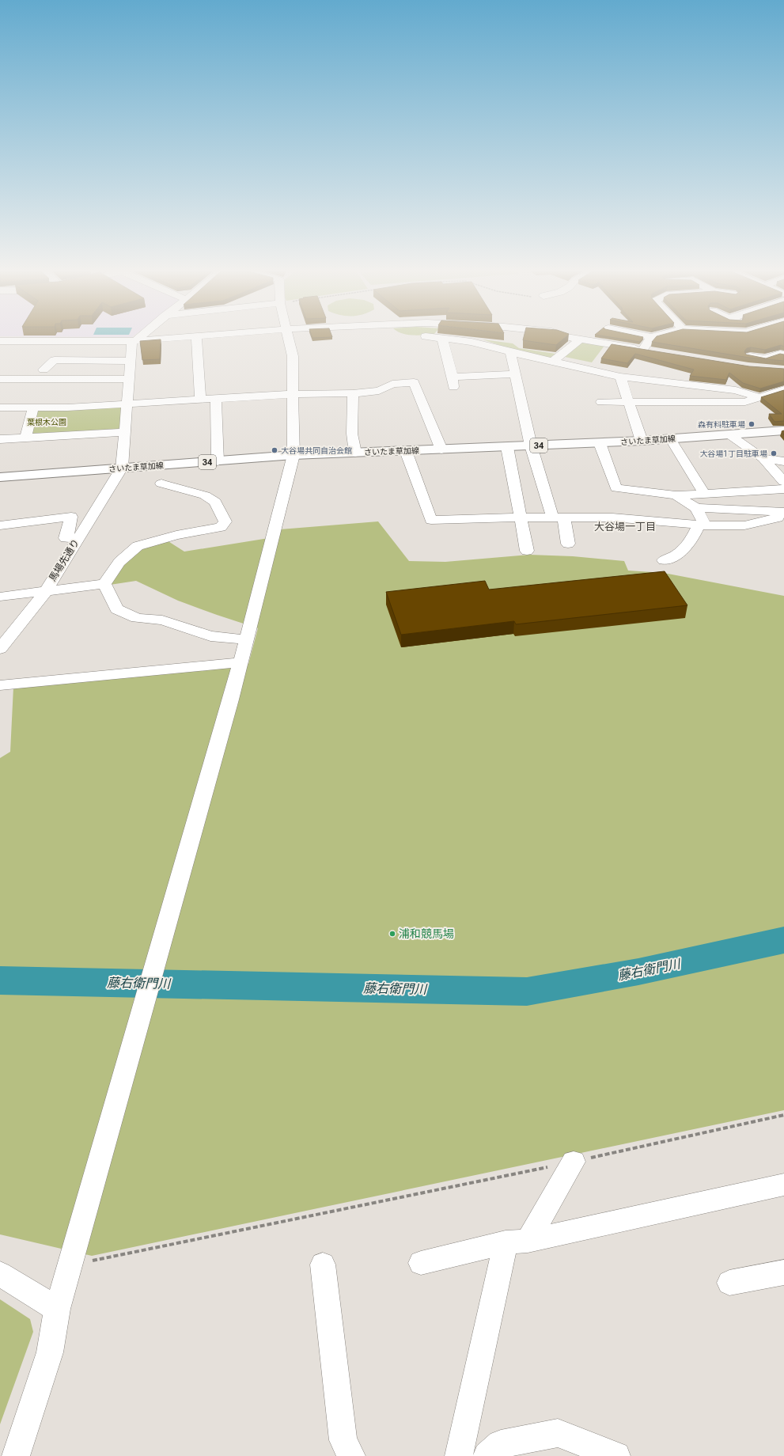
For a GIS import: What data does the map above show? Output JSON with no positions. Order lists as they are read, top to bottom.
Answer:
{
  "streets": {
    "main road": ["さいたま草加線", "34"],
    "street": ["馬場先通り"]
  },
  "crossings": [
    ["さいたま草加線", "馬場先通り"]
  ],
  "districts": ["大谷場一丁目"],
  "water": ["藤右衛門川"],
  "parks": ["葉根木公園"],
  "places": [
    "森有料駐車場",
    "大谷場共同自治会館",
    "大谷場1丁目駐車場",
    "浦和競馬場"
  ]
}
